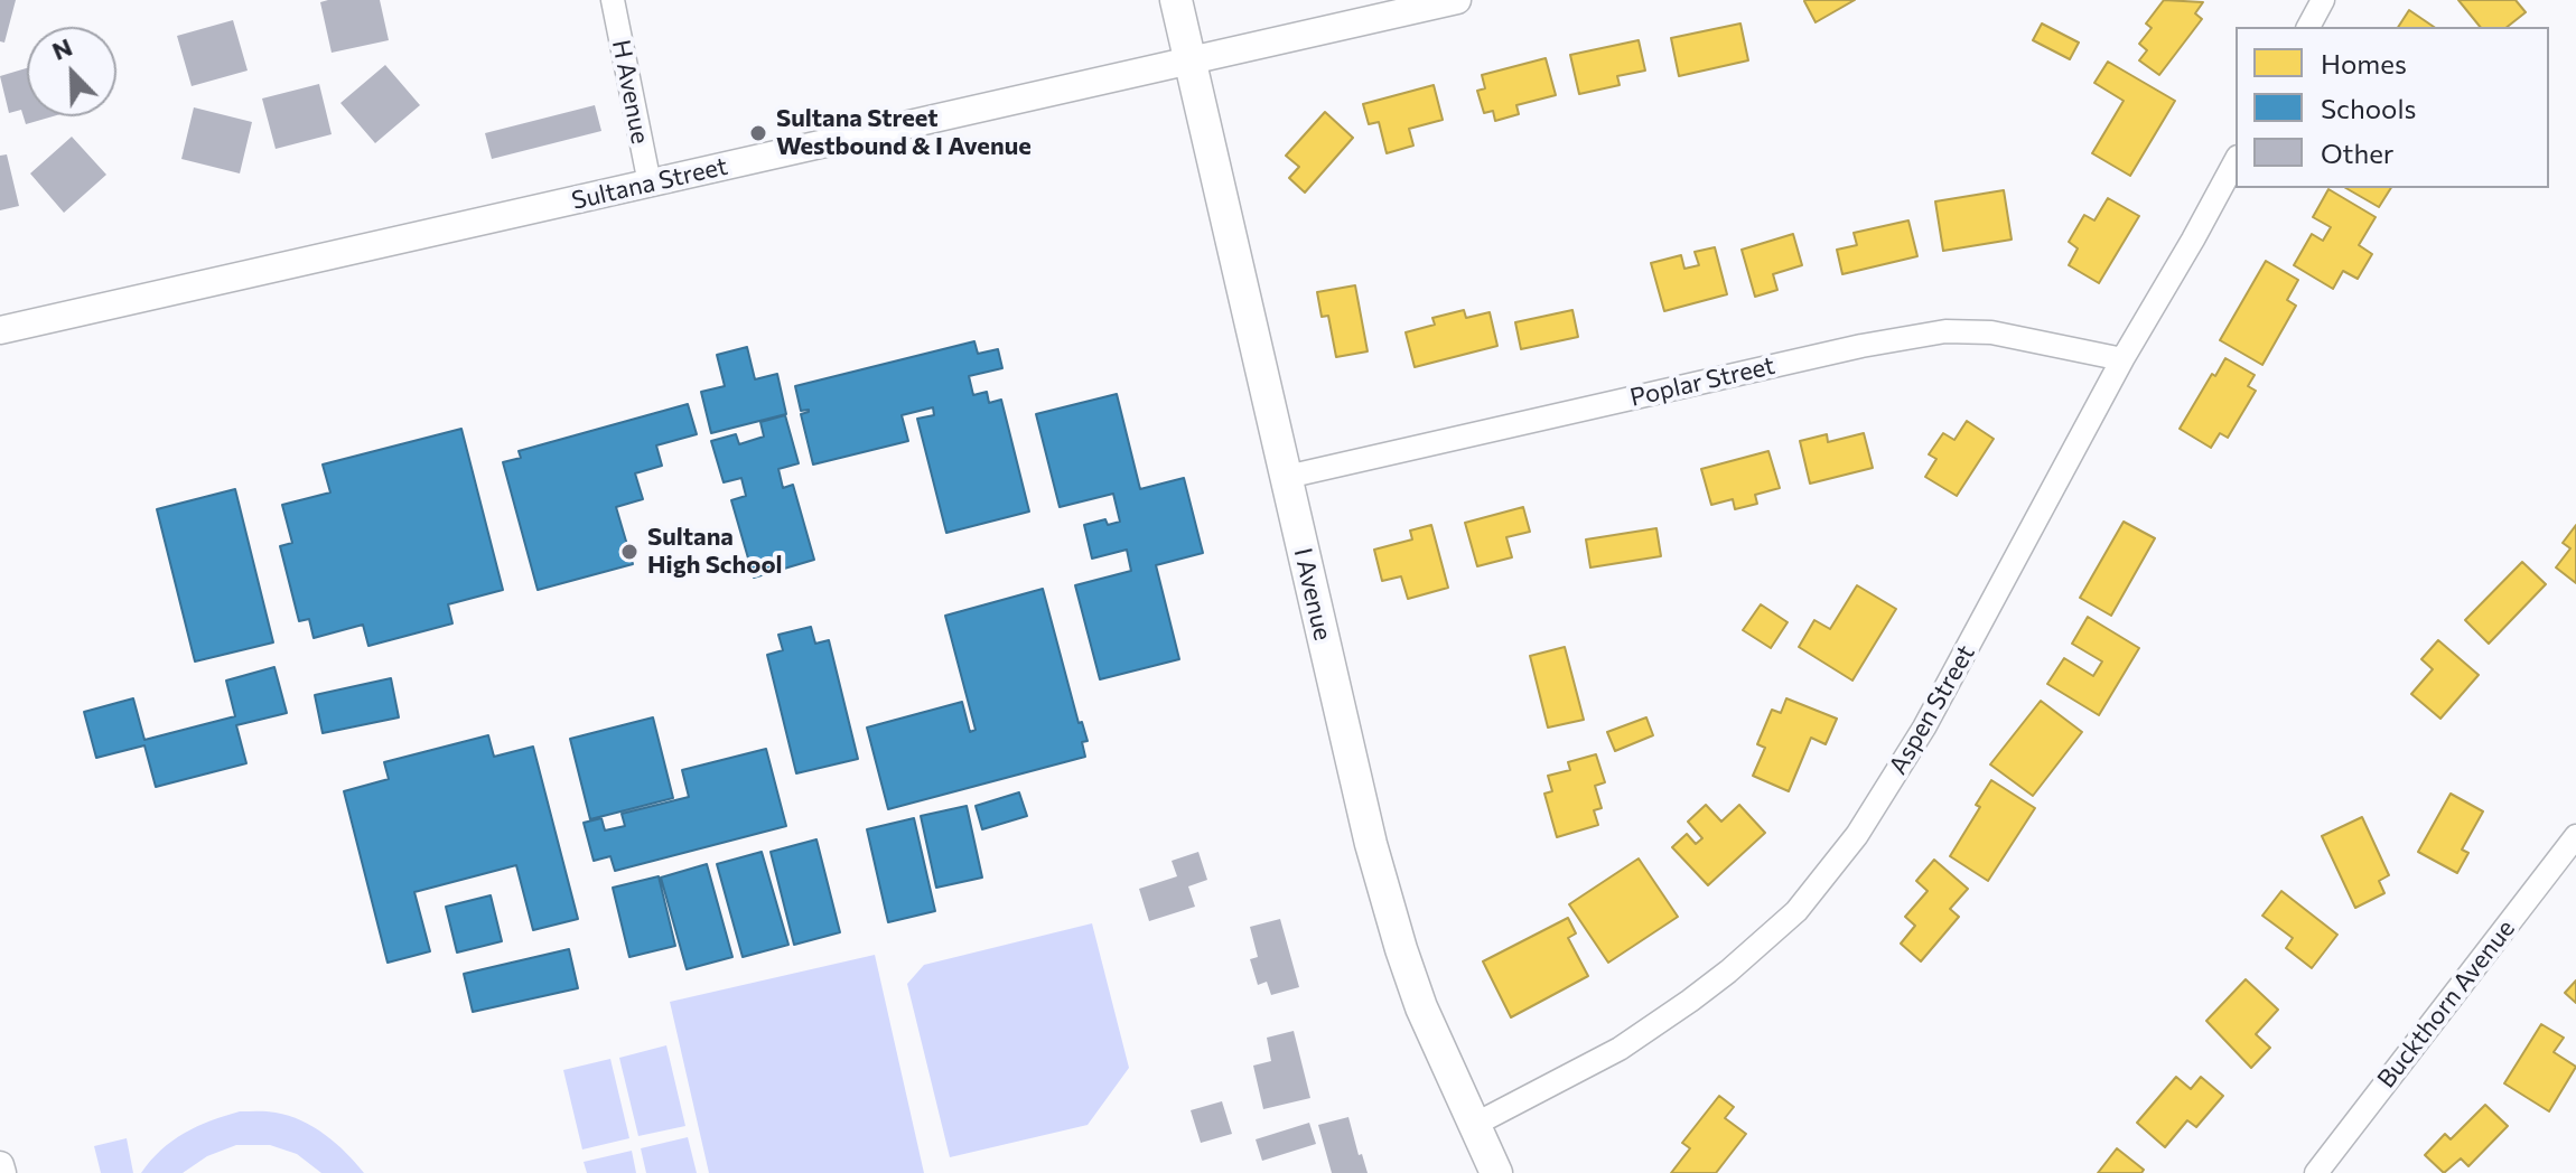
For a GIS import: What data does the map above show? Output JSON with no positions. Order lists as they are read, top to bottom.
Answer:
{
  "streets": {
    "main road": ["I Avenue"],
    "street": [
      "H Avenue",
      "Sultana Street",
      "Poplar Street",
      "Aspen Street",
      "Buckthorn Avenue"
    ]
  },
  "crossings": [
    ["H Avenue", "Sultana Street"],
    ["Sultana Street", "I Avenue"],
    ["Poplar Street", "I Avenue"],
    ["Poplar Street", "Aspen Street"],
    ["I Avenue", "Aspen Street"]
  ],
  "places": ["Sultana Street Westbound & I Avenue", "Sultana High School"],
  "legend": ["Homes", "Schools", "Other"],
  "north": "top left"
}
